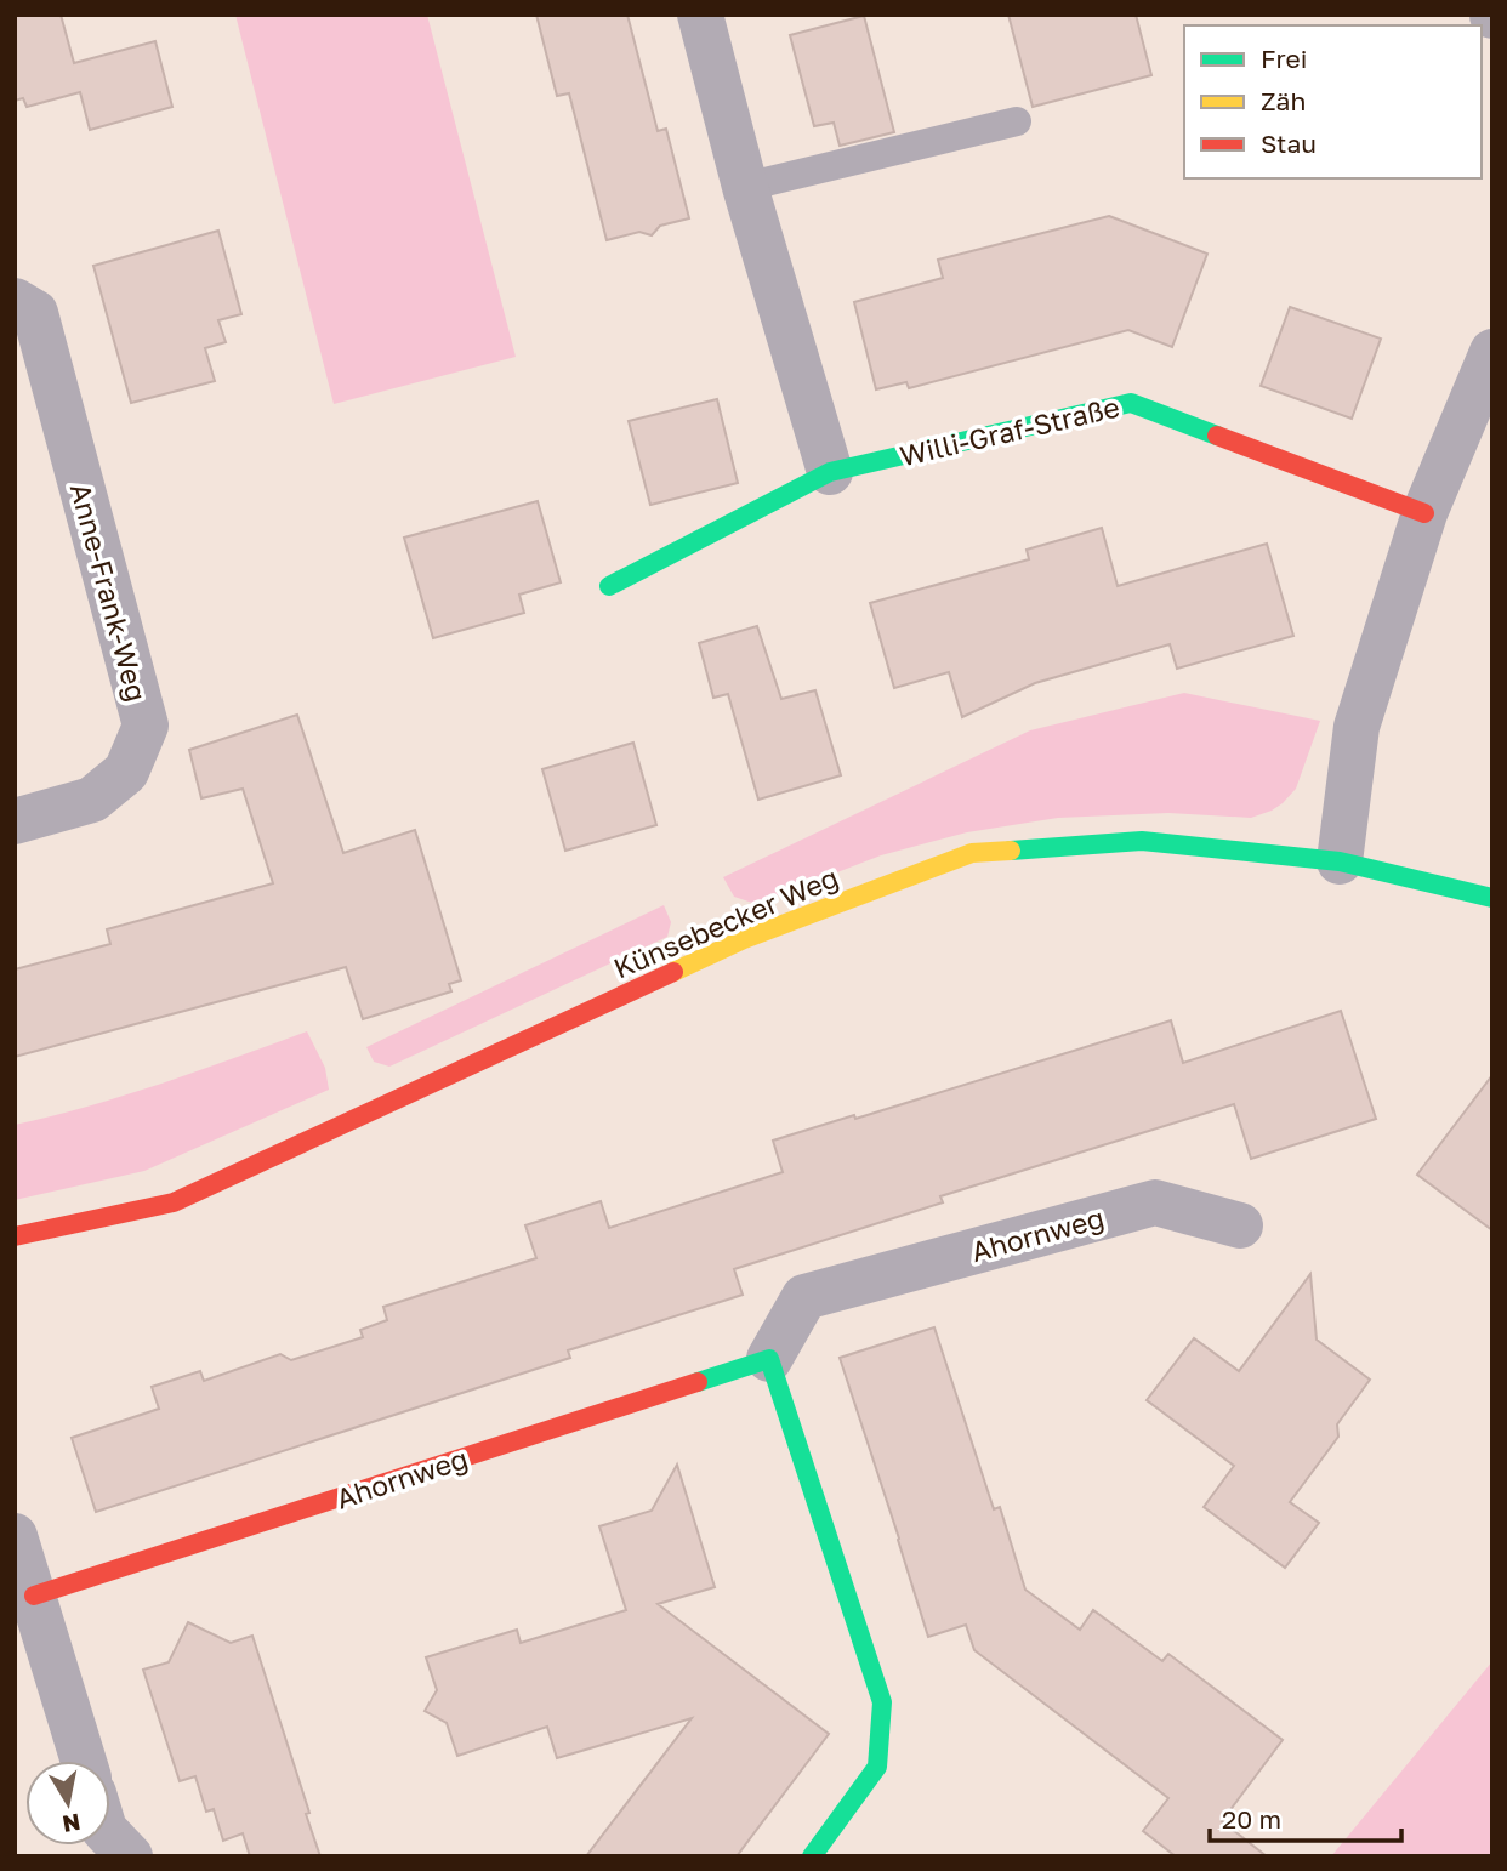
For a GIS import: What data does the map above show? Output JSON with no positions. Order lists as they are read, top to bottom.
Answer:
{
  "streets": {
    "street": [
      "Willi-Graf-Straße",
      "Anne-Frank-Weg",
      "Künsebecker Weg",
      "Ahornweg"
    ]
  },
  "legend": ["Frei", "Zäh", "Stau"],
  "scale_bar": "20 m",
  "north": "bottom"
}
